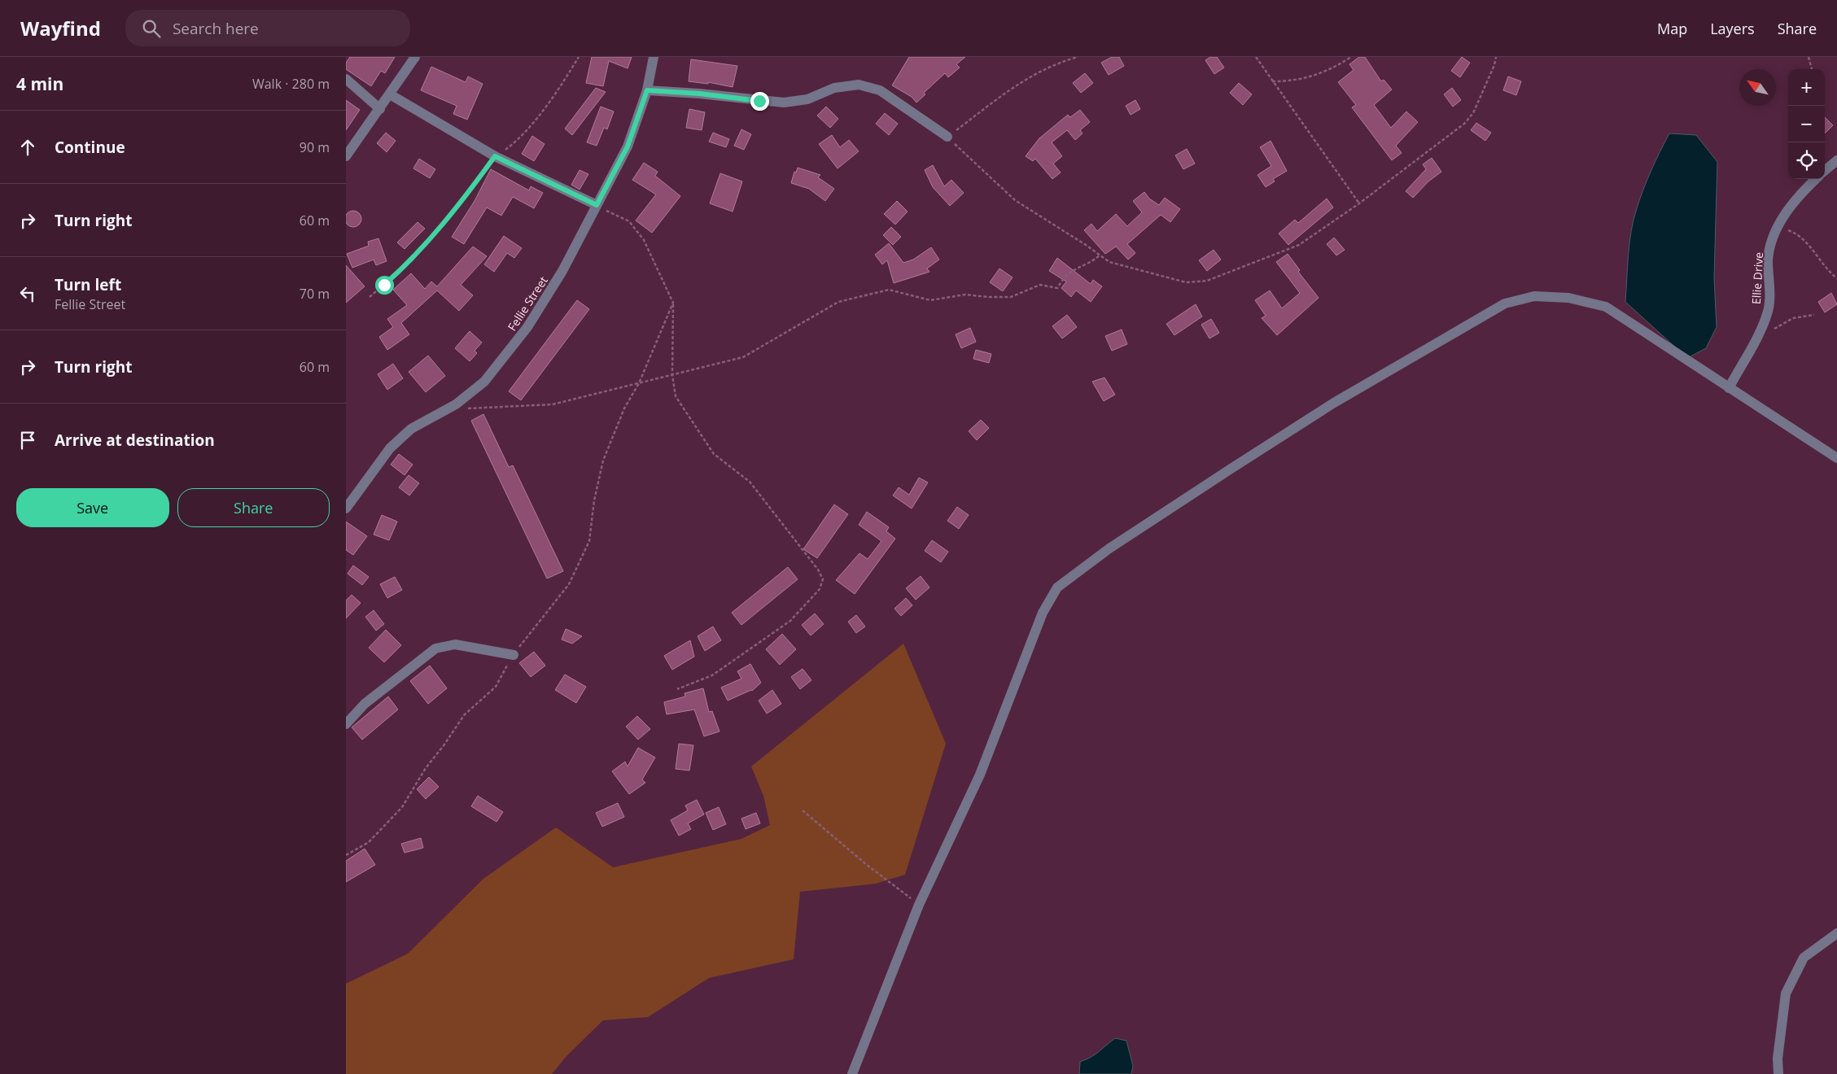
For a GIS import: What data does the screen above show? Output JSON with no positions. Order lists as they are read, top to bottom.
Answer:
{
  "streets": {
    "street": ["Ellie Drive", "Fellie Street"]
  },
  "north": "top left",
  "page": {
    "header": "Wayfind",
    "search": "Search here",
    "nav": ["Map", "Layers", "Share"],
    "heading": ["4 min", "Walk · 280 m"],
    "map_buttons": ["+", "−"],
    "list": [
      ["Continue", "90 m"],
      ["Turn right", "60 m"],
      ["Turn left", "Fellie Street", "70 m"],
      ["Turn right", "60 m"],
      "Arrive at destination"
    ],
    "buttons": ["Save", "Share"]
  }
}
